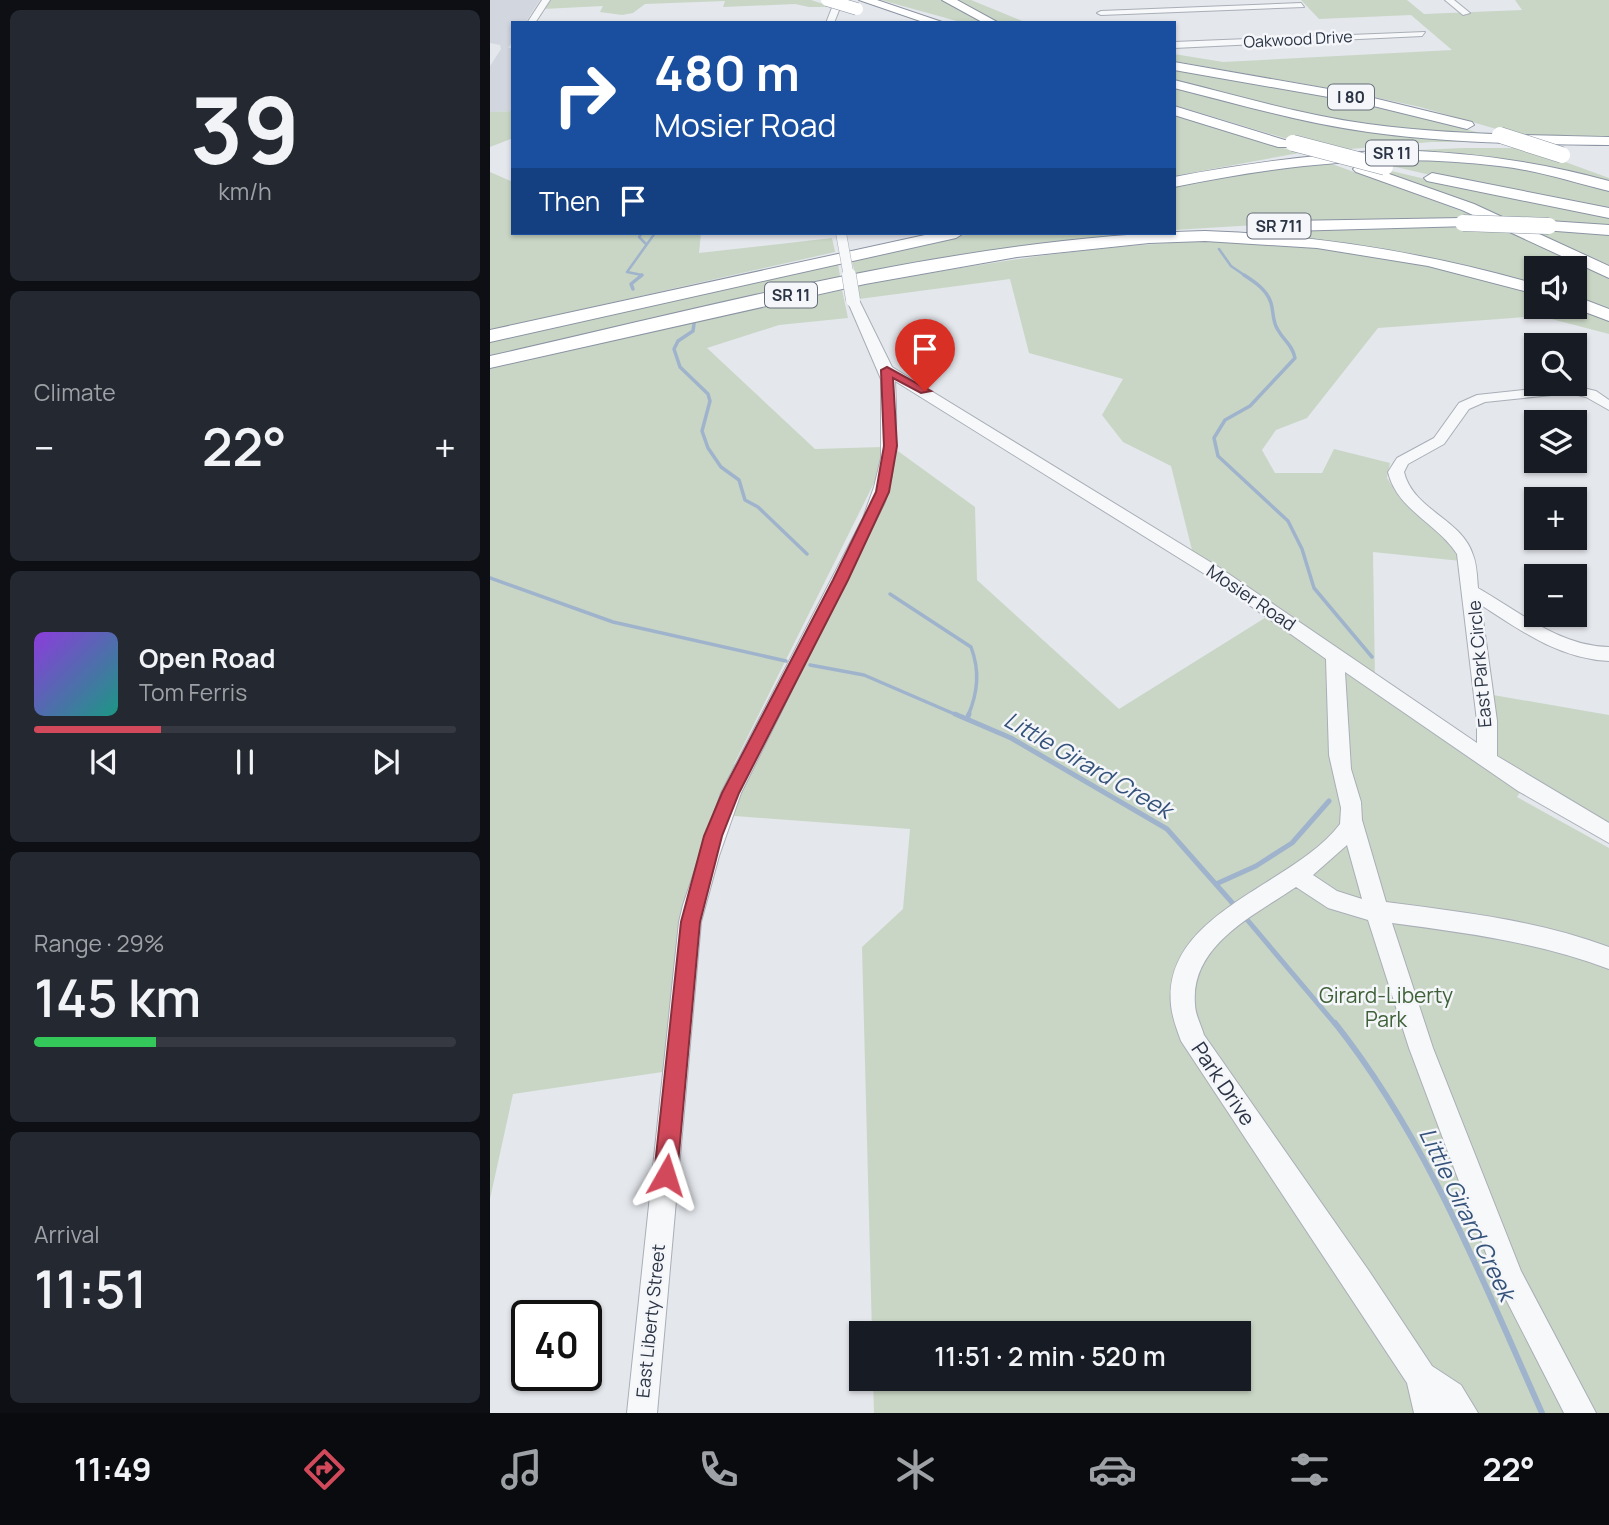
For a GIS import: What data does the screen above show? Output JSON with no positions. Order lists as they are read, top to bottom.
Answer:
{
  "streets": {
    "highway": ["I 80", "SR 11", "SR 711"],
    "street": [
      "Oakwood Drive",
      "Mosier Road",
      "East Park Circle",
      "Park Drive",
      "East Liberty Street"
    ]
  },
  "crossings": [
    ["SR 11", "SR 711"],
    ["Mosier Road", "East Park Circle"],
    ["Mosier Road", "East Liberty Street"]
  ],
  "water": ["Little Girard Creek"],
  "parks": ["Girard-Liberty Park"],
  "page": {
    "tile": [
      ["39", "km/h"],
      "Climate",
      ["Range · 29%", "145 km"],
      ["Arrival", "11:51"]
    ],
    "turn": ["480 m", "Mosier Road"],
    "then": "Then",
    "map_buttons": ["+", "−"],
    "heat": ["−", "22°", "+"],
    "song": ["Open Road", "Tom Ferris"],
    "limit": "40",
    "trip": "11:51 · 2 min · 520 m",
    "tabs": ["11:49", "22°"]
  }
}
